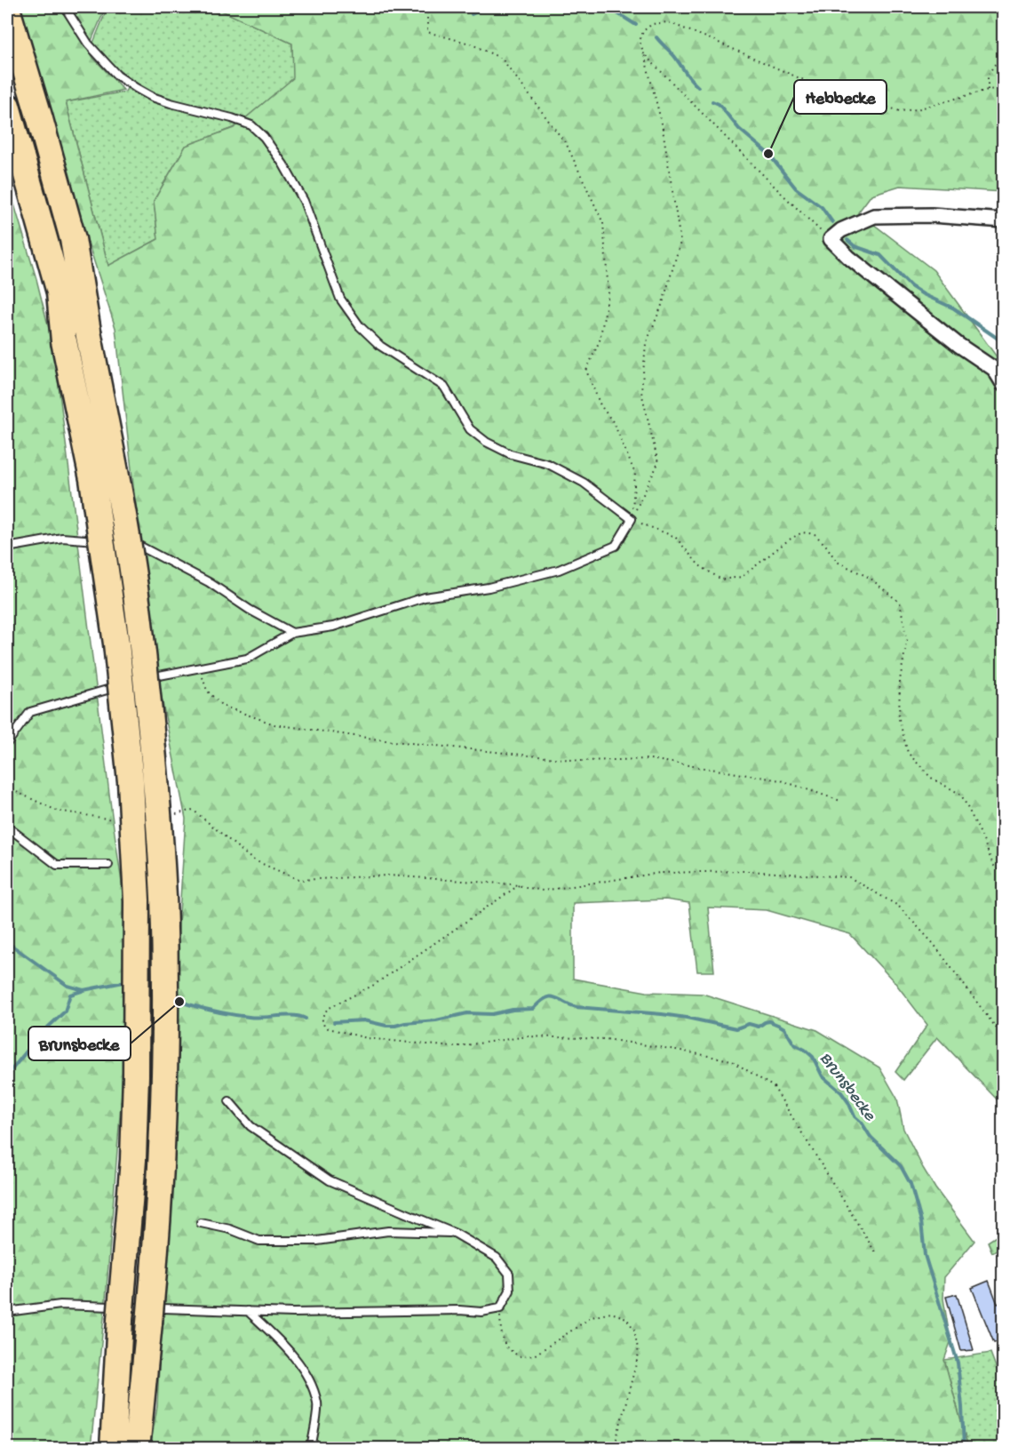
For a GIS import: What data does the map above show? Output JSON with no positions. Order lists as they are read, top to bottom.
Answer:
{
  "water": ["Brunsbecke"],
  "places": ["Hebbecke", "Brunsbecke"]
}
